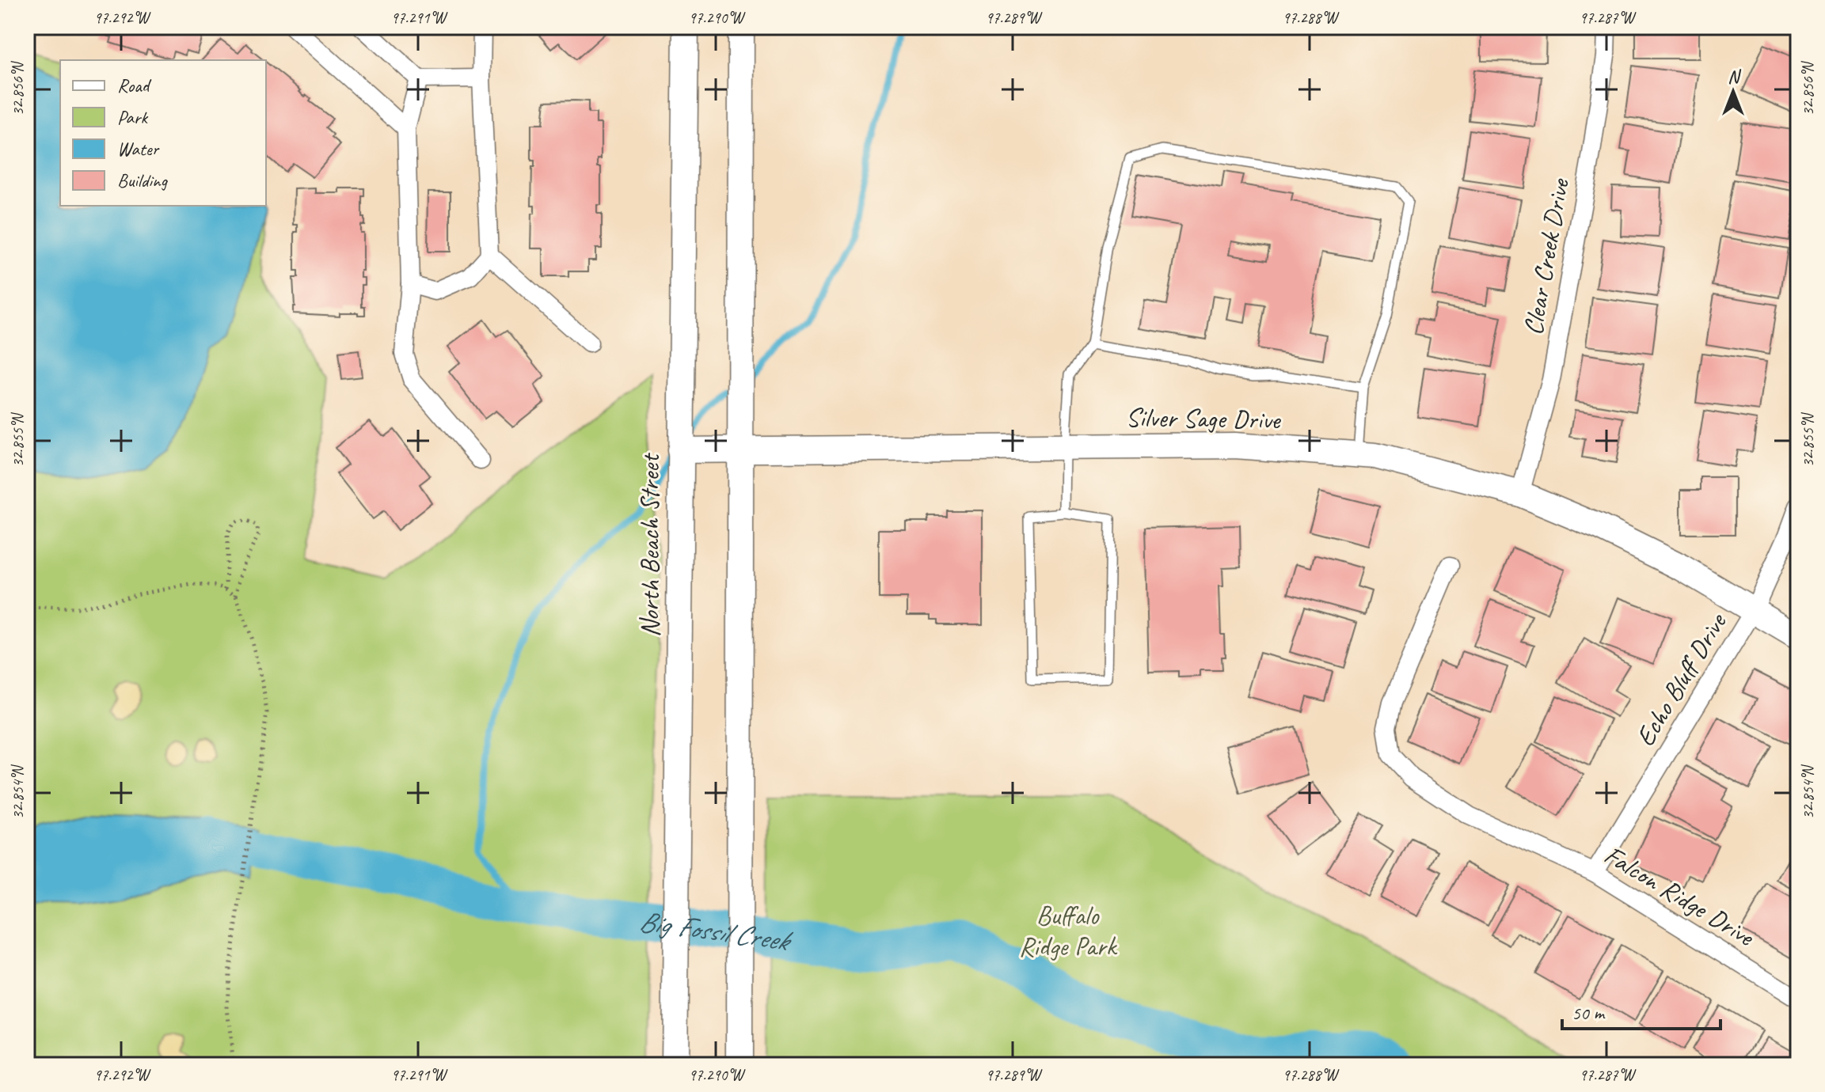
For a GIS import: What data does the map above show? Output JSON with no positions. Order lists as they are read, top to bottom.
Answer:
{
  "streets": {
    "main road": ["Silver Sage Drive", "North Beach Street"],
    "street": ["Clear Creek Drive", "Echo Bluff Drive", "Falcon Ridge Drive"]
  },
  "crossings": [
    ["Clear Creek Drive", "Silver Sage Drive"],
    ["Silver Sage Drive", "North Beach Street"],
    ["Silver Sage Drive", "Echo Bluff Drive"],
    ["Echo Bluff Drive", "Falcon Ridge Drive"]
  ],
  "water": ["Big Fossil Creek"],
  "parks": ["Buffalo Ridge Park"],
  "legend": [
    "Road",
    "Park",
    "Water",
    "Building"
  ],
  "scale_bar": "50 m",
  "north": "top",
  "coordinates": [
    "97.292°W",
    "97.291°W",
    "97.290°W",
    "97.289°W",
    "97.288°W",
    "97.287°W",
    "32.856°N",
    "32.855°N",
    "32.854°N"
  ]
}
